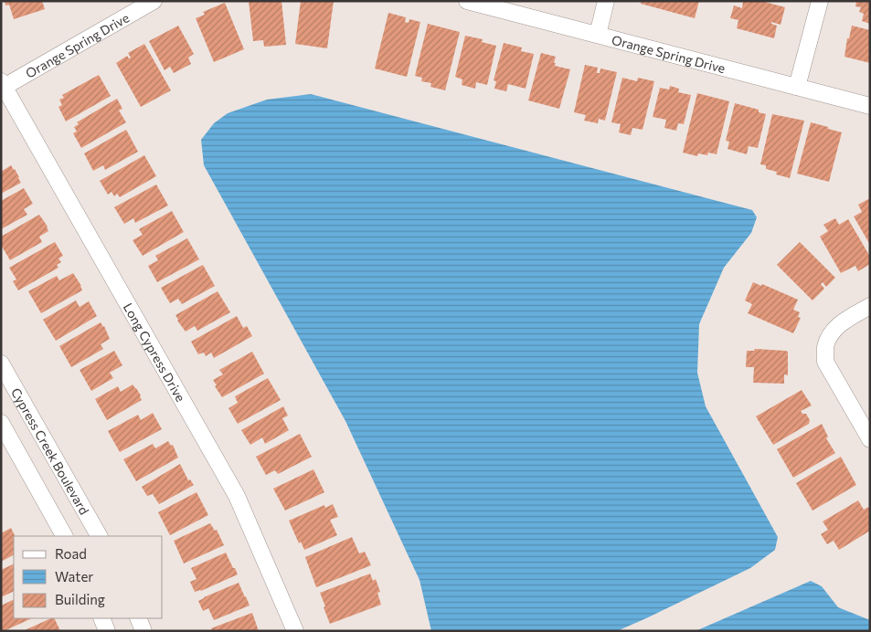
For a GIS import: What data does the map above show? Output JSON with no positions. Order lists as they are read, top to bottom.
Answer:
{
  "streets": {
    "street": ["Orange Spring Drive", "Long Cypress Drive", "Cypress Creek Boulevard"]
  },
  "crossings": [
    ["Orange Spring Drive", "Long Cypress Drive"]
  ],
  "legend": ["Road", "Water", "Building"]
}
